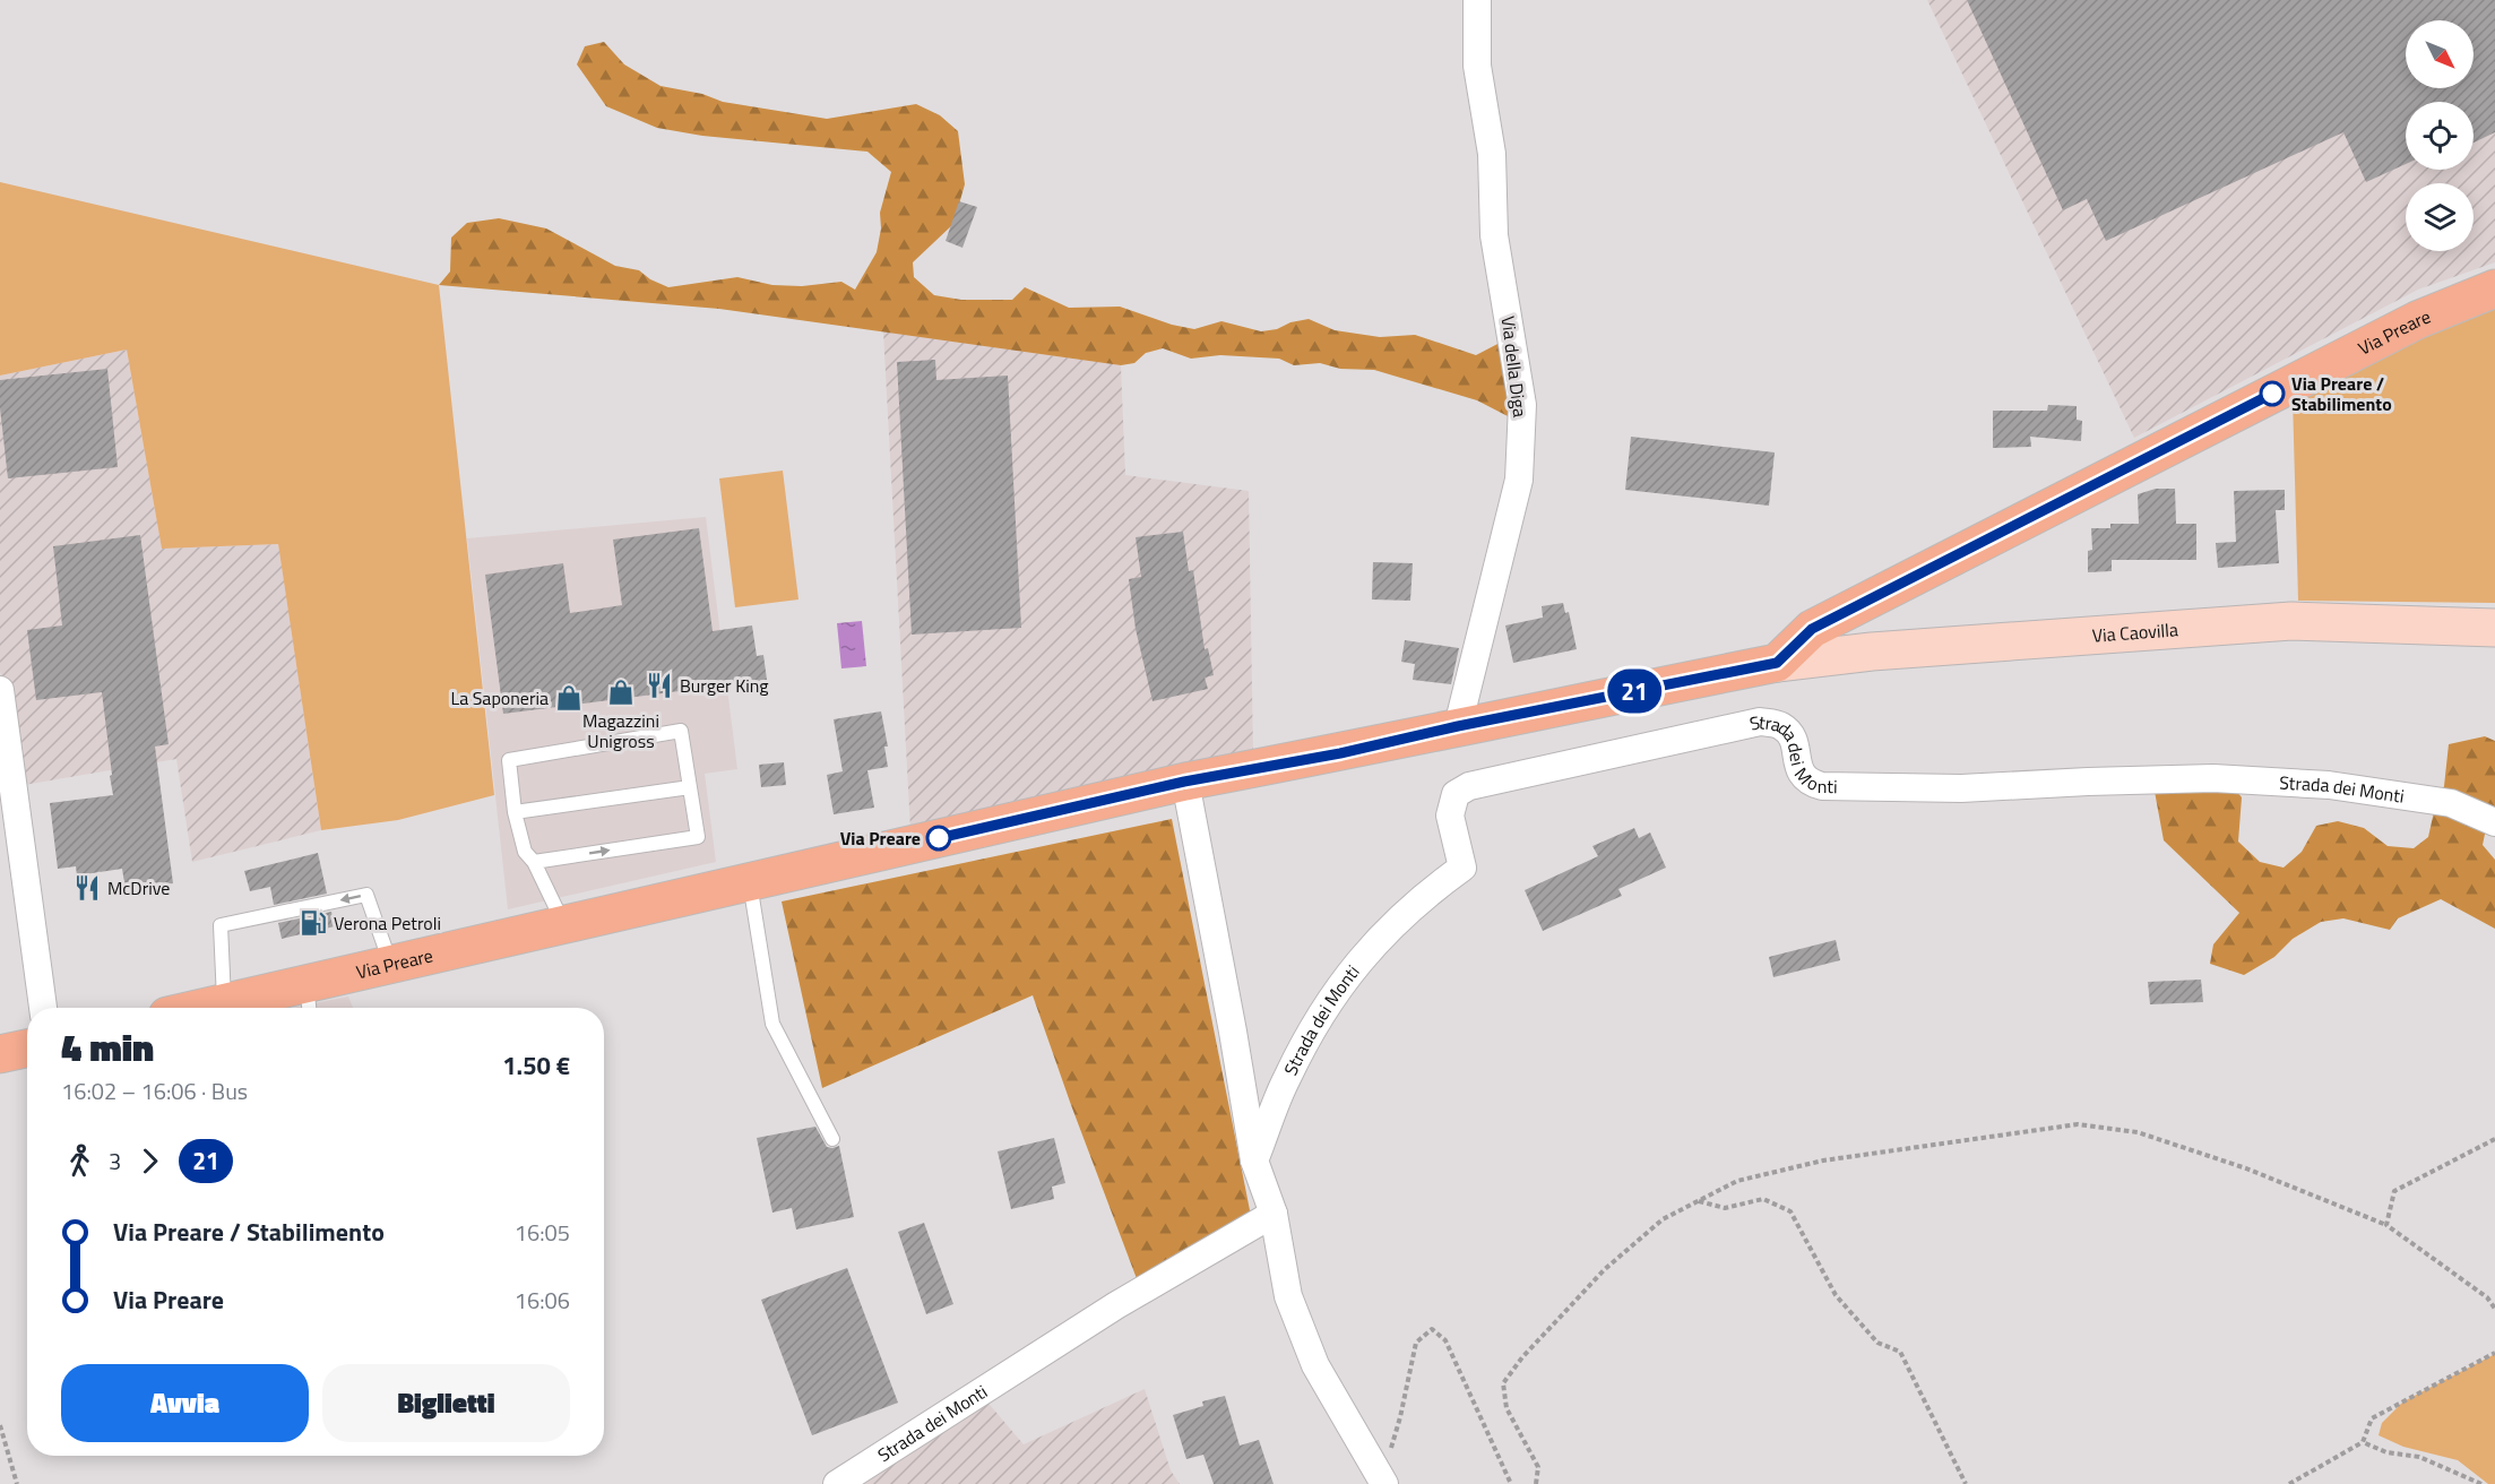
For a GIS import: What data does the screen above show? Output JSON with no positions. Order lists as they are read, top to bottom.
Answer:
{
  "streets": {
    "main road": ["Via Preare", "Via Caovilla"],
    "street": ["Via della Diga", "Strada dei Monti"]
  },
  "crossings": [
    ["Via Preare", "Via della Diga"],
    ["Via Preare", "Via Caovilla"]
  ],
  "places": {
    "other": ["Via Preare / Stabilimento", "Via Preare"],
    "restaurant": ["Burger King", "McDrive"],
    "shop": ["Magazzini Unigross", "La Saponeria"],
    "fuel station": ["Verona Petroli"]
  },
  "lines": ["bus line 21"],
  "north": "bottom right",
  "page": {
    "on_map": "21",
    "heading": ["4 min", "16:02 – 16:06 · Bus", "1.50 €"],
    "legs": ["3", "21"],
    "list": [
      {
        "name": "Via Preare / Stabilimento",
        "value": "16:05"
      },
      {
        "name": "Via Preare",
        "value": "16:06"
      }
    ],
    "buttons": ["Avvia", "Biglietti"]
  }
}
